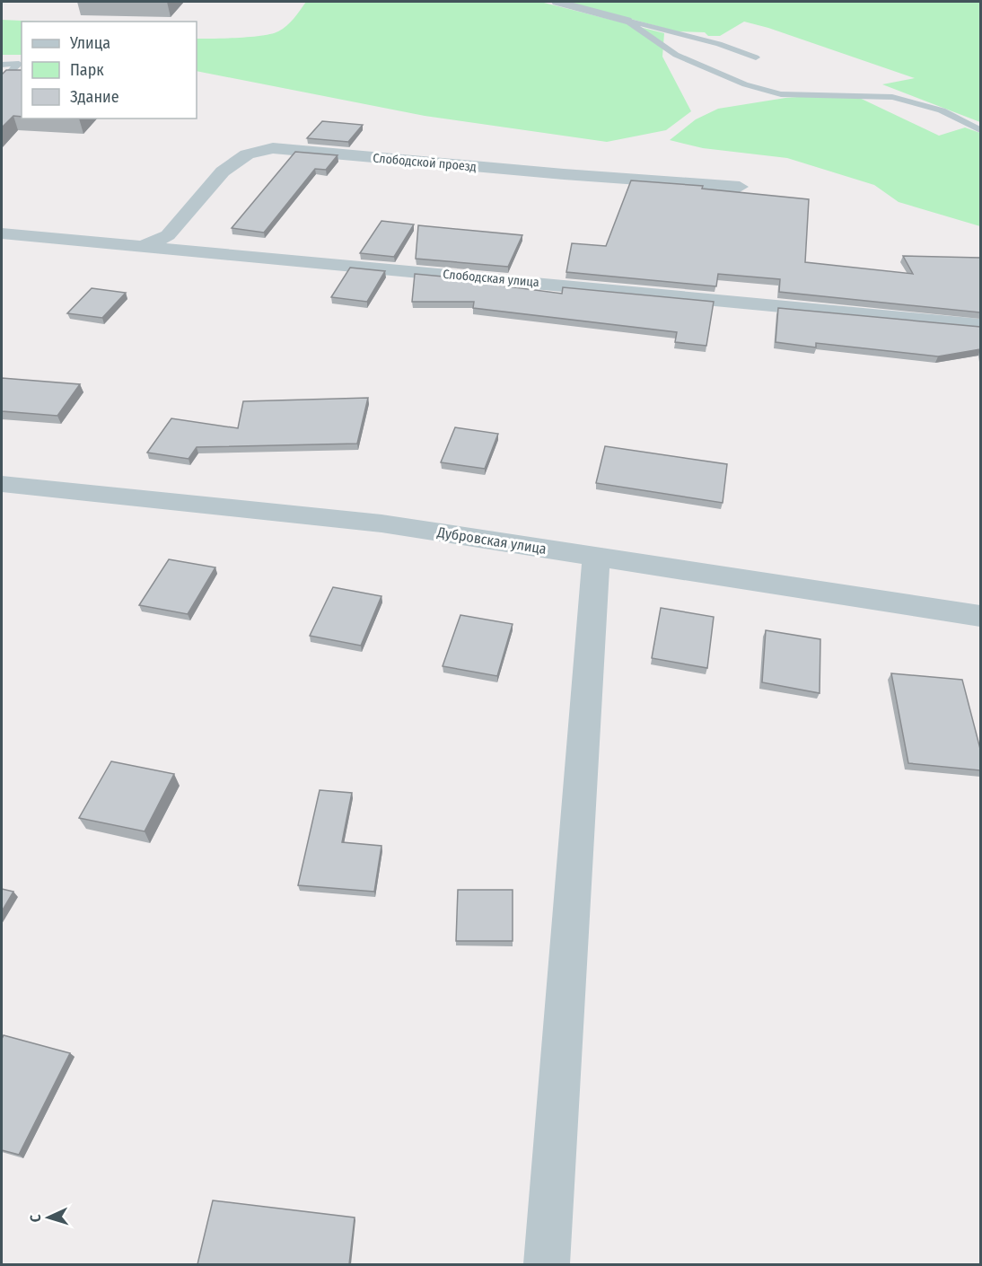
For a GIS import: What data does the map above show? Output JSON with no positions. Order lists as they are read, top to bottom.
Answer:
{
  "streets": {
    "street": ["Слободской проезд", "Слободская улица", "Дубровская улица"]
  },
  "crossings": [
    ["Слободской проезд", "Слободская улица"]
  ],
  "legend": ["Улица", "Парк", "Здание"],
  "north": "left"
}
